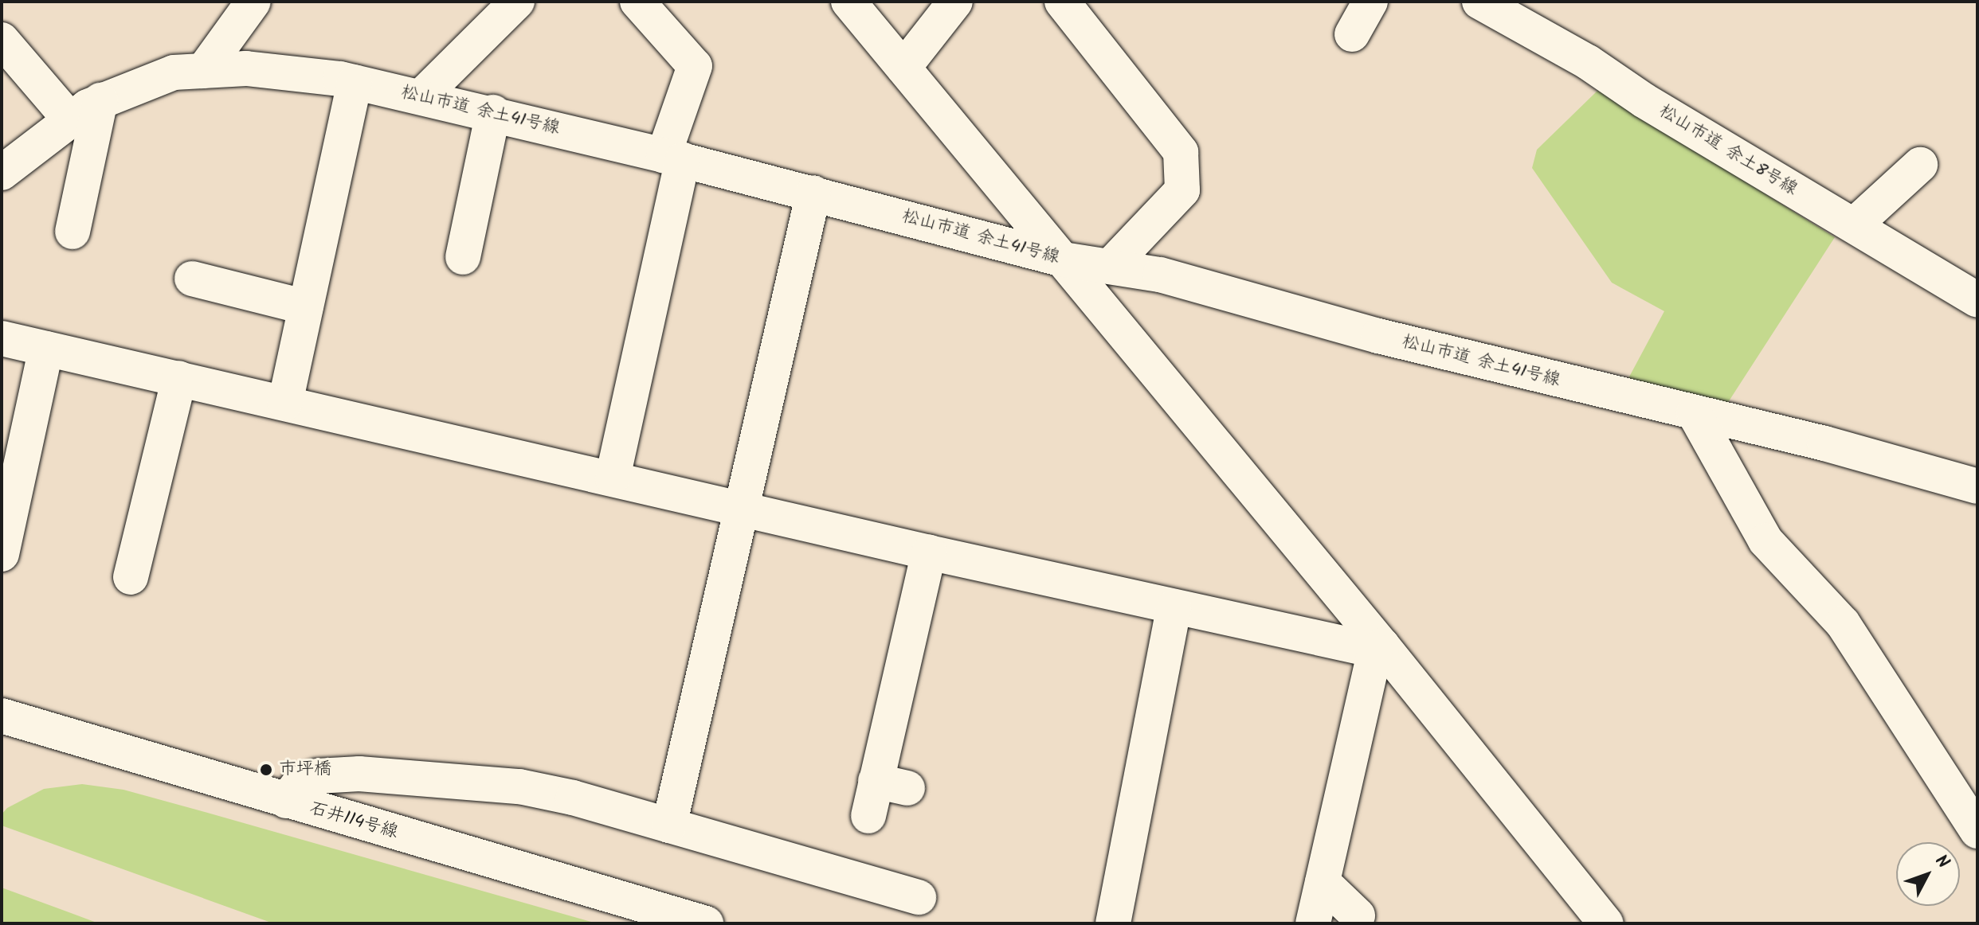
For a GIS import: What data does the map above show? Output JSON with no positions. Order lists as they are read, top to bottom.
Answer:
{
  "streets": {
    "street": ["松山市道 余土41号線", "松山市道 余土8号線", "石井114号線"]
  },
  "places": ["市坪橋"],
  "north": "top right"
}
